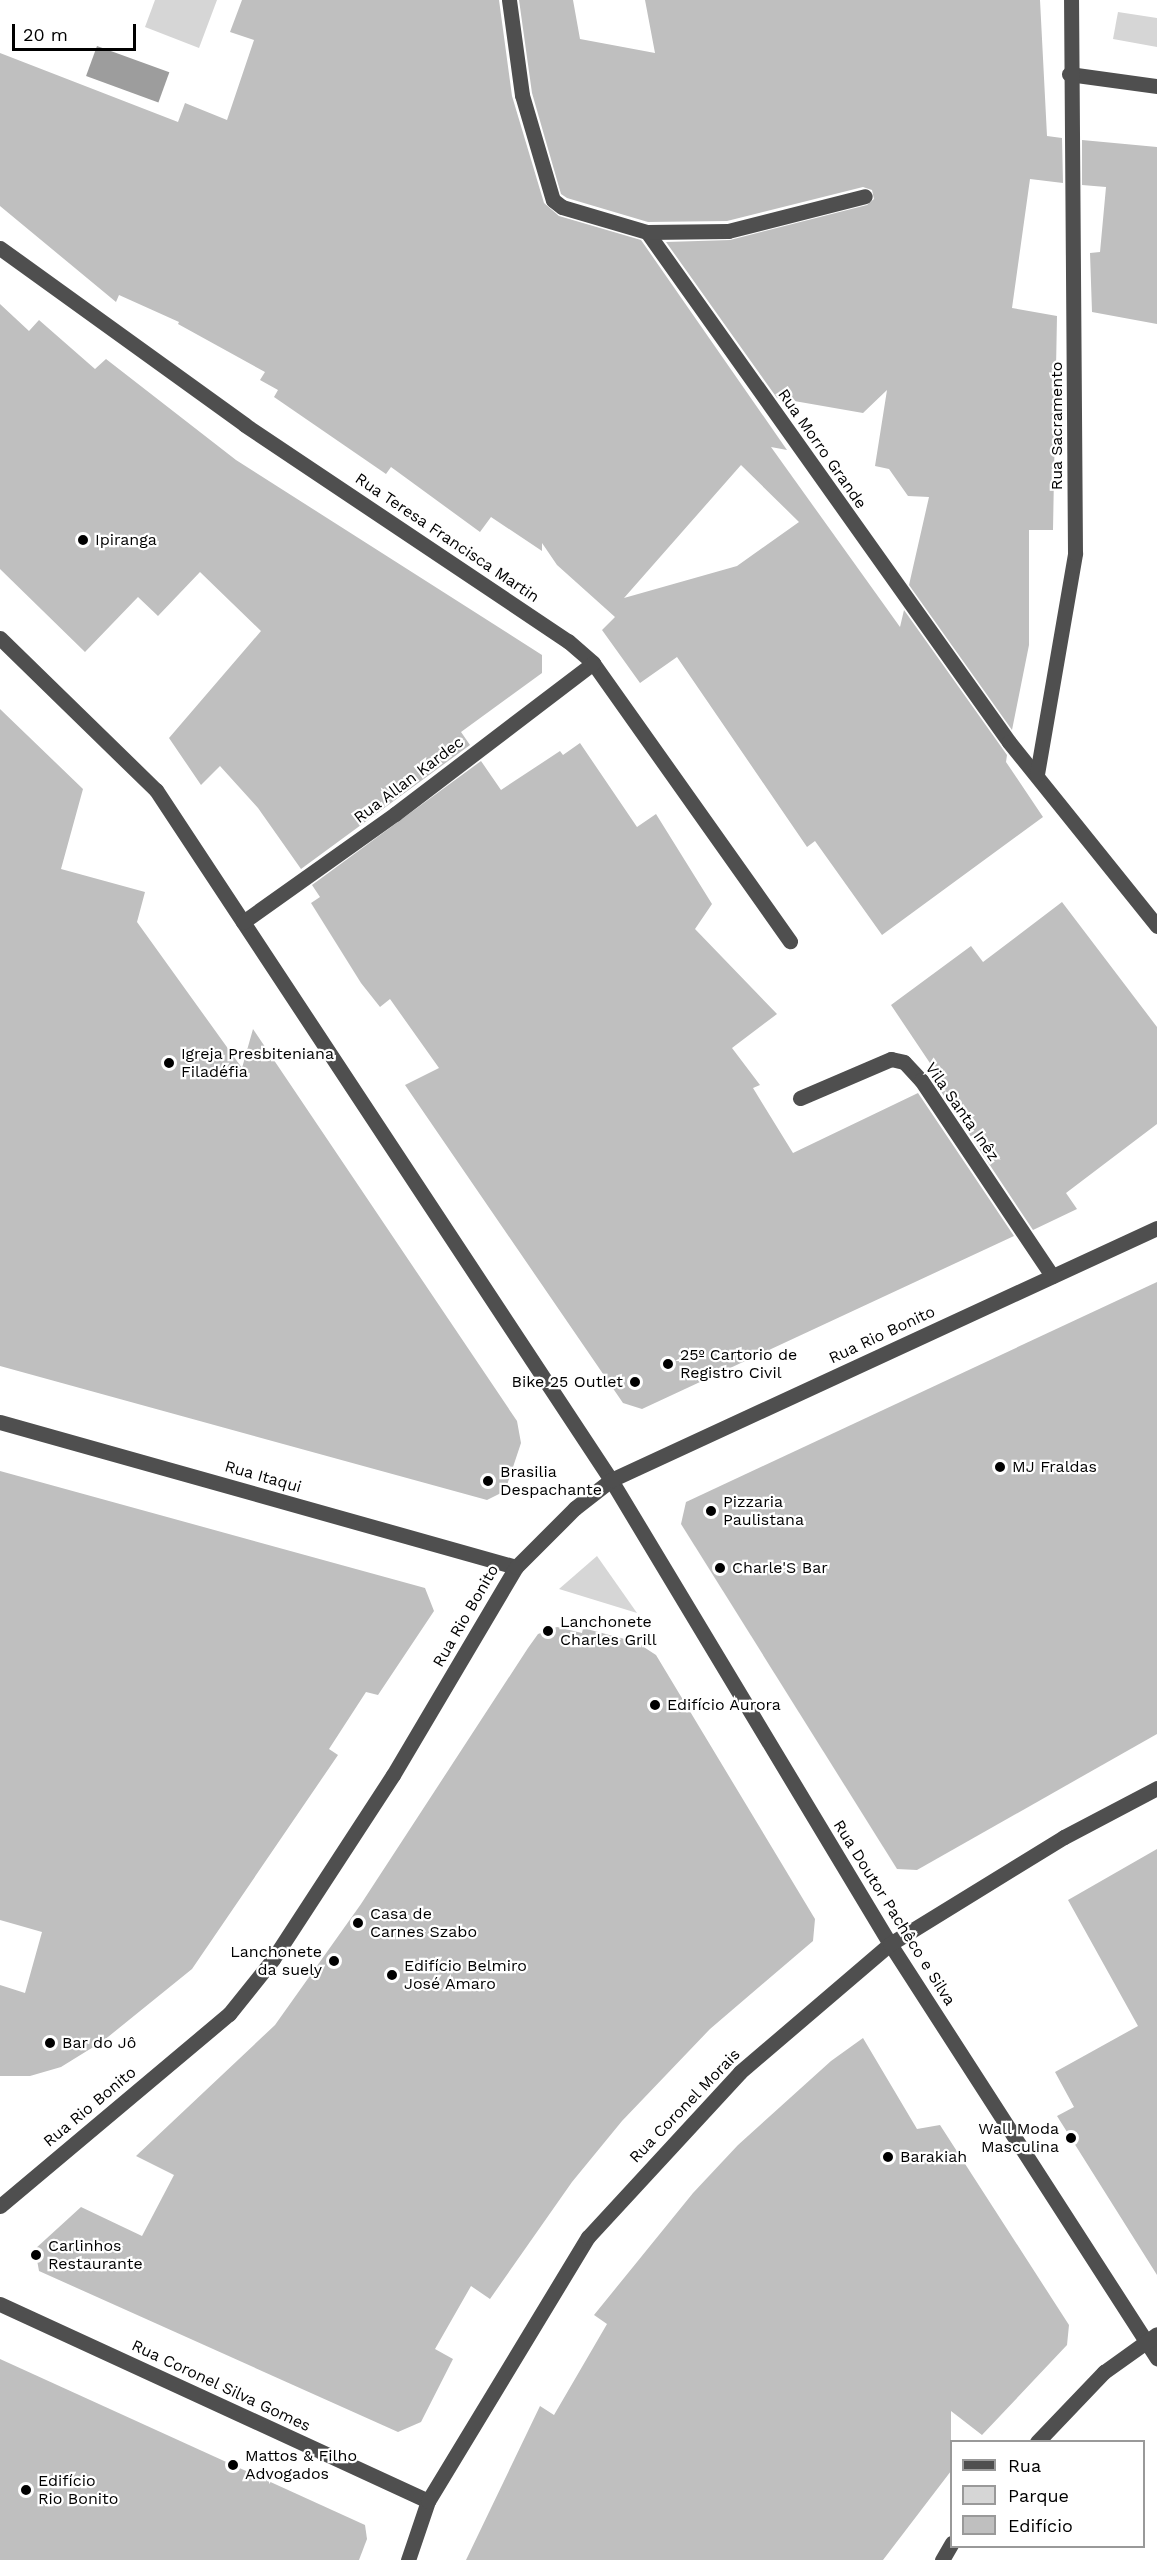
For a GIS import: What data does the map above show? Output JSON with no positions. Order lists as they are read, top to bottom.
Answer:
{
  "streets": {
    "street": [
      "Rua Sacramento",
      "Rua Morro Grande",
      "Rua Teresa Francisca Martin",
      "Rua Allan Kardec",
      "Vila Santa Inêz",
      "Rua Rio Bonito",
      "Rua Itaqui",
      "Rua Doutor Pachêco e Silva",
      "Rua Coronel Morais",
      "Rua Coronel Silva Gomes"
    ]
  },
  "crossings": [
    ["Rua Sacramento", "Rua Morro Grande"],
    ["Rua Teresa Francisca Martin", "Rua Allan Kardec"],
    ["Rua Allan Kardec", "Rua Doutor Pachêco e Silva"],
    ["Vila Santa Inêz", "Rua Rio Bonito"],
    ["Rua Rio Bonito", "Rua Itaqui"],
    ["Rua Rio Bonito", "Rua Doutor Pachêco e Silva"],
    ["Rua Doutor Pachêco e Silva", "Rua Coronel Morais"],
    ["Rua Coronel Morais", "Rua Coronel Silva Gomes"]
  ],
  "places": [
    "Ipiranga",
    "Igreja Presbiteniana Filadéfia",
    "25º Cartorio de Registro Civil",
    "Bike 25 Outlet",
    "MJ Fraldas",
    "Brasilia Despachante",
    "Pizzaria Paulistana",
    "Charle'S Bar",
    "Lanchonete Charles Grill",
    "Edifício Aurora",
    "Casa de Carnes Szabo",
    "Lanchonete da suely",
    "Edifício Belmiro José Amaro",
    "Bar do Jô",
    "Wall Moda Masculina",
    "Barakiah",
    "Carlinhos Restaurante",
    "Mattos & Filho Advogados",
    "Edifício Rio Bonito"
  ],
  "legend": ["Rua", "Parque", "Edifício"],
  "scale_bar": "20 m"
}
